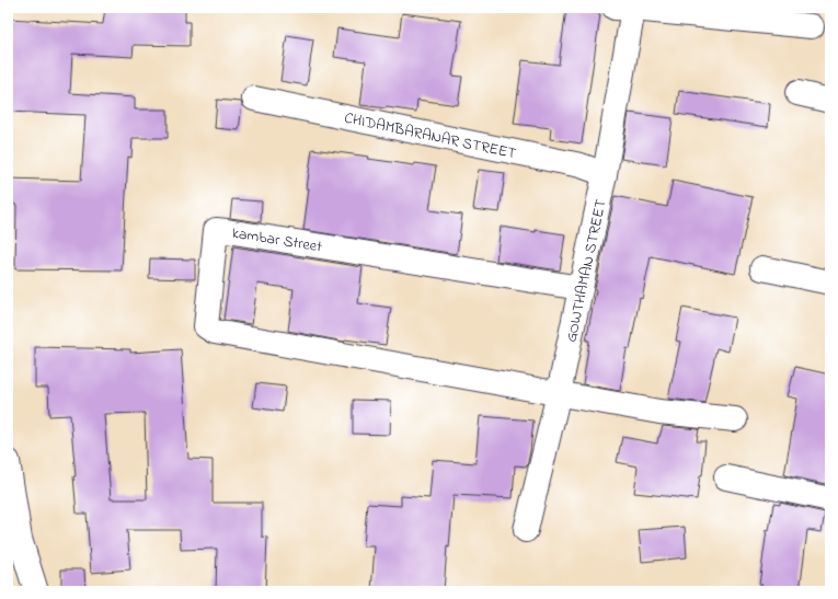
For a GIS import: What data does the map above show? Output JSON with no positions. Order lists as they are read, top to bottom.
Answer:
{
  "streets": {
    "street": ["CHIDAMBARANAR STREET", "kambar Street", "GOWTHAMAN STREET"]
  },
  "crossings": [
    ["CHIDAMBARANAR STREET", "GOWTHAMAN STREET"],
    ["kambar Street", "GOWTHAMAN STREET"]
  ]
}
